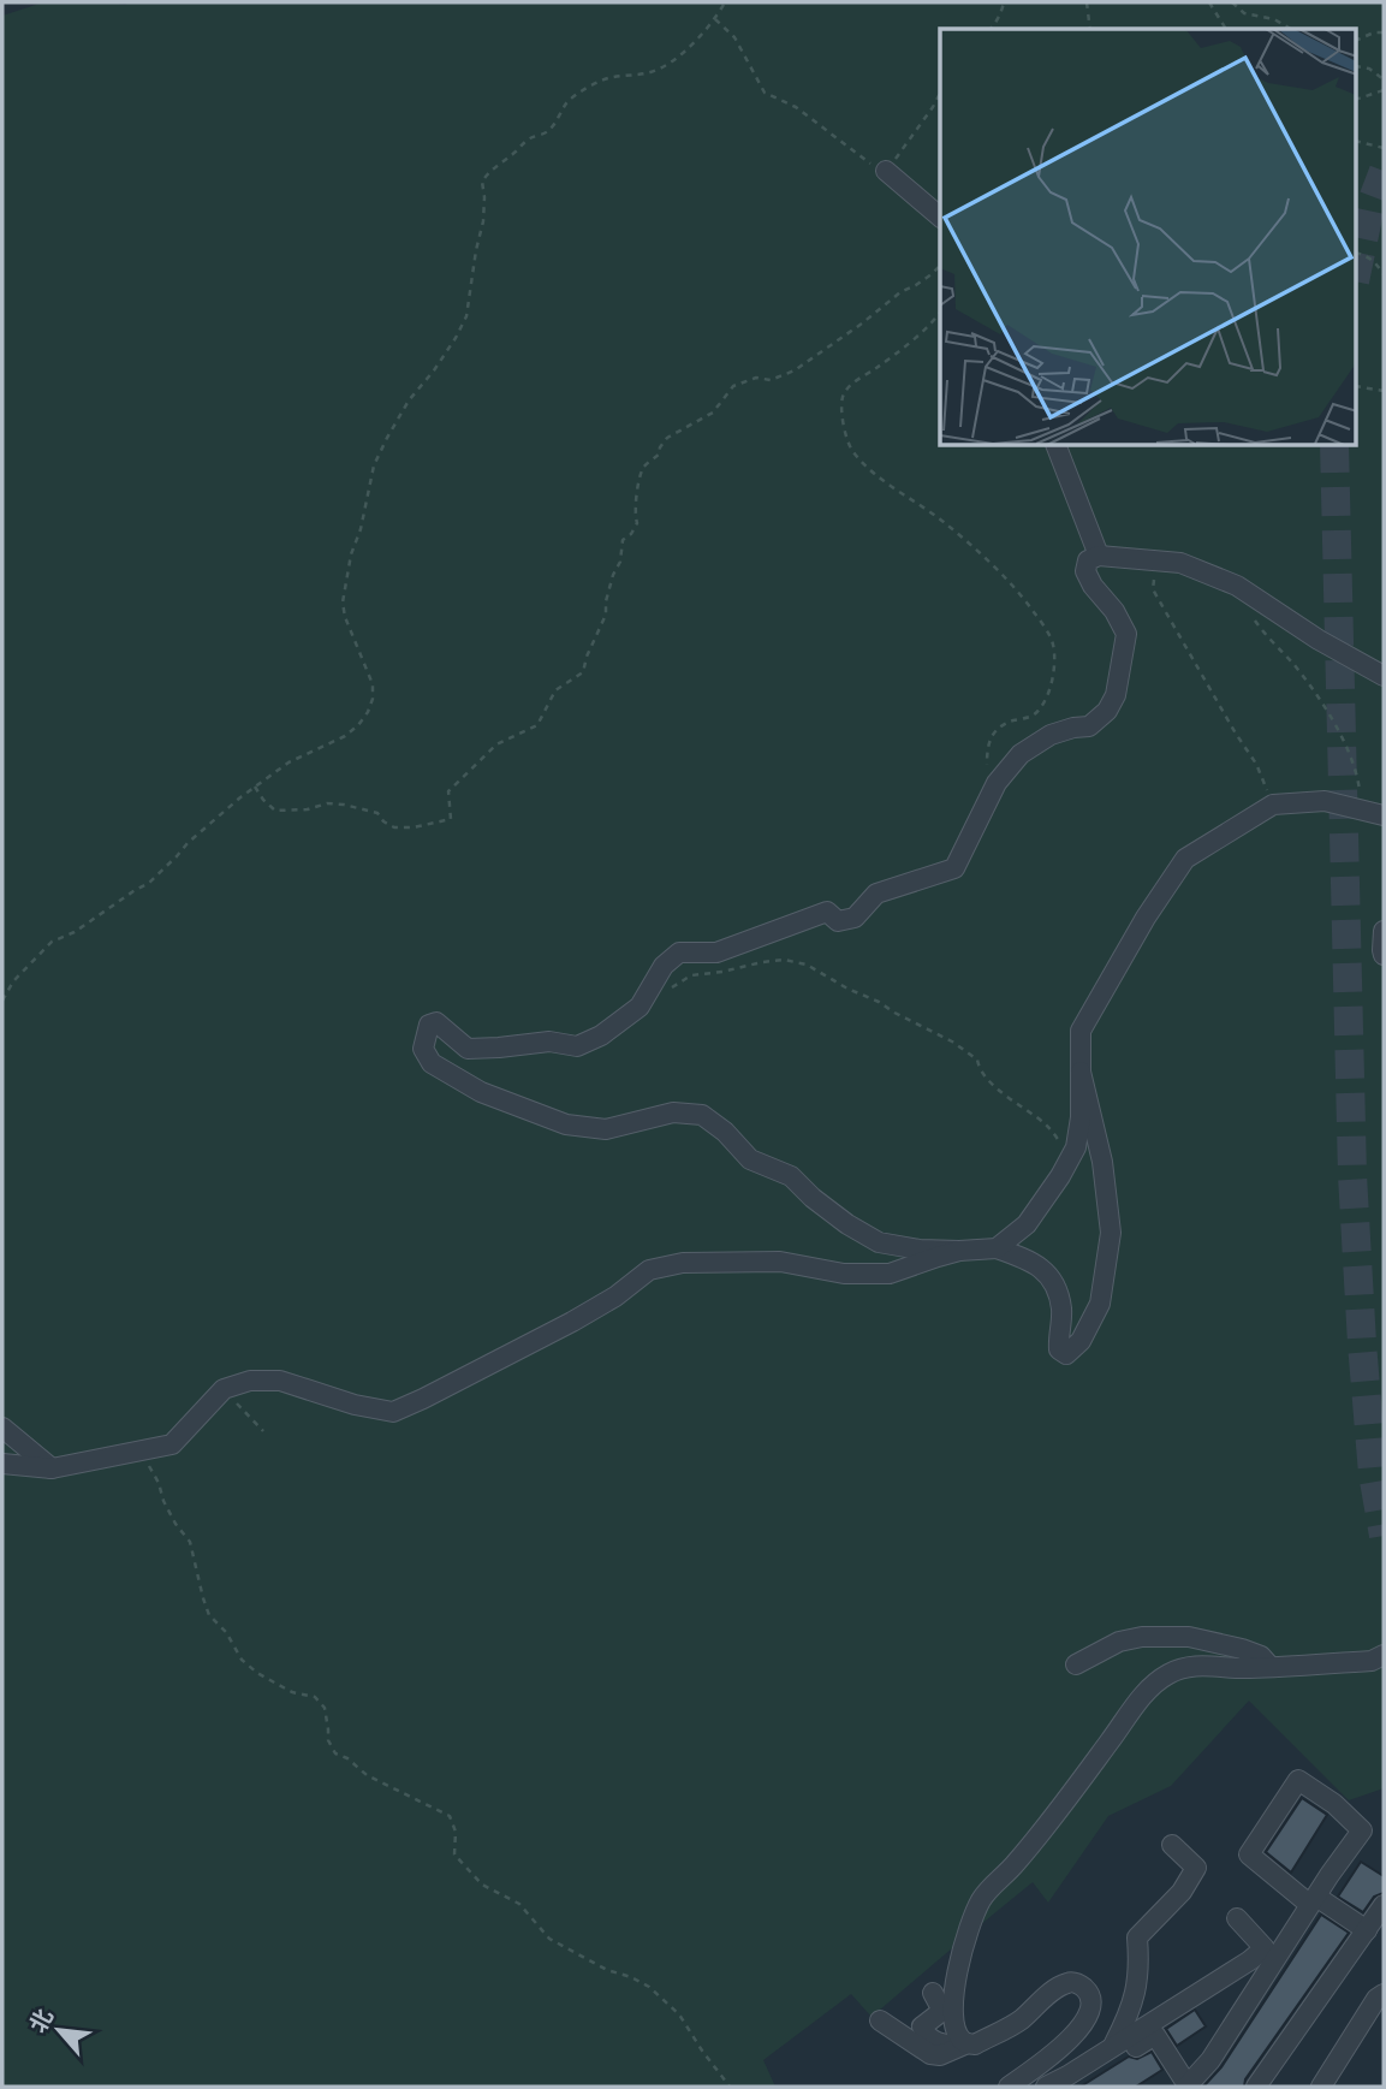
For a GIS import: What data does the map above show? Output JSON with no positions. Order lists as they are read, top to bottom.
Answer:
{
  "north": "top left"
}
